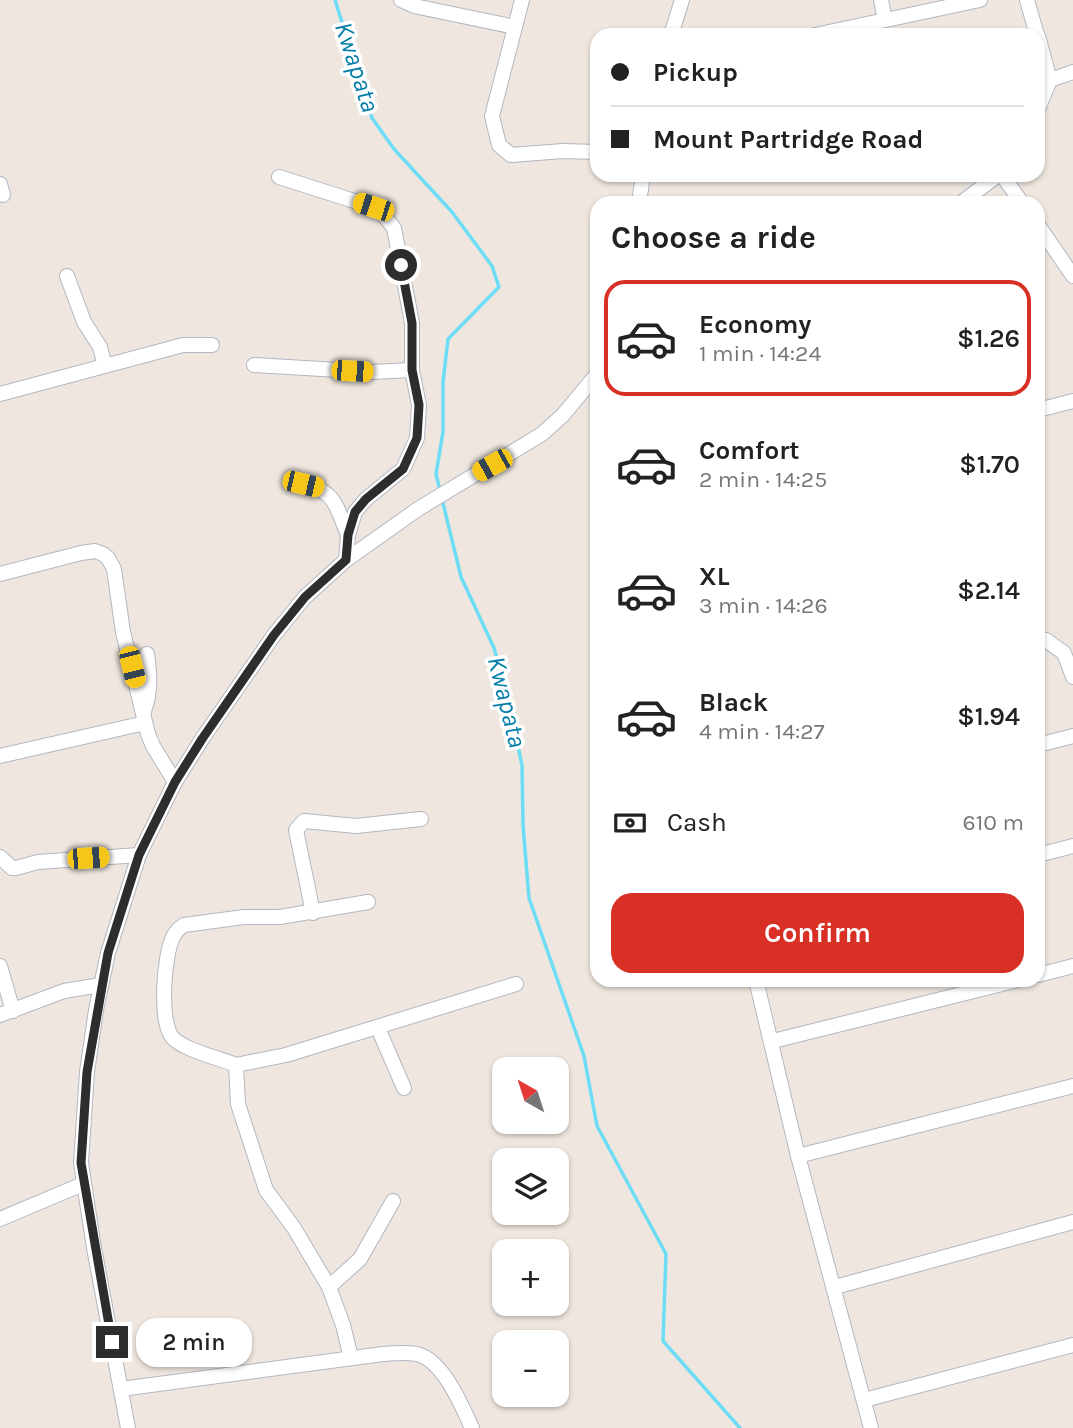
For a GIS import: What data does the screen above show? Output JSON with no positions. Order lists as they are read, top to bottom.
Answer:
{
  "water": ["Kwapata"],
  "north": "top left",
  "page": {
    "banner": ["Pickup", "Mount Partridge Road"],
    "heading": "Choose a ride",
    "list": [
      {
        "name": "Economy",
        "note": "1 min · 14:24",
        "value": "$1.26"
      },
      {
        "name": "Comfort",
        "note": "2 min · 14:25",
        "value": "$1.70"
      },
      {
        "name": "XL",
        "note": "3 min · 14:26",
        "value": "$2.14"
      },
      {
        "name": "Black",
        "note": "4 min · 14:27",
        "value": "$1.94"
      }
    ],
    "pay": ["Cash", "610 m"],
    "buttons": "Confirm",
    "map_buttons": ["+", "−"],
    "bubble": "2 min"
  }
}
